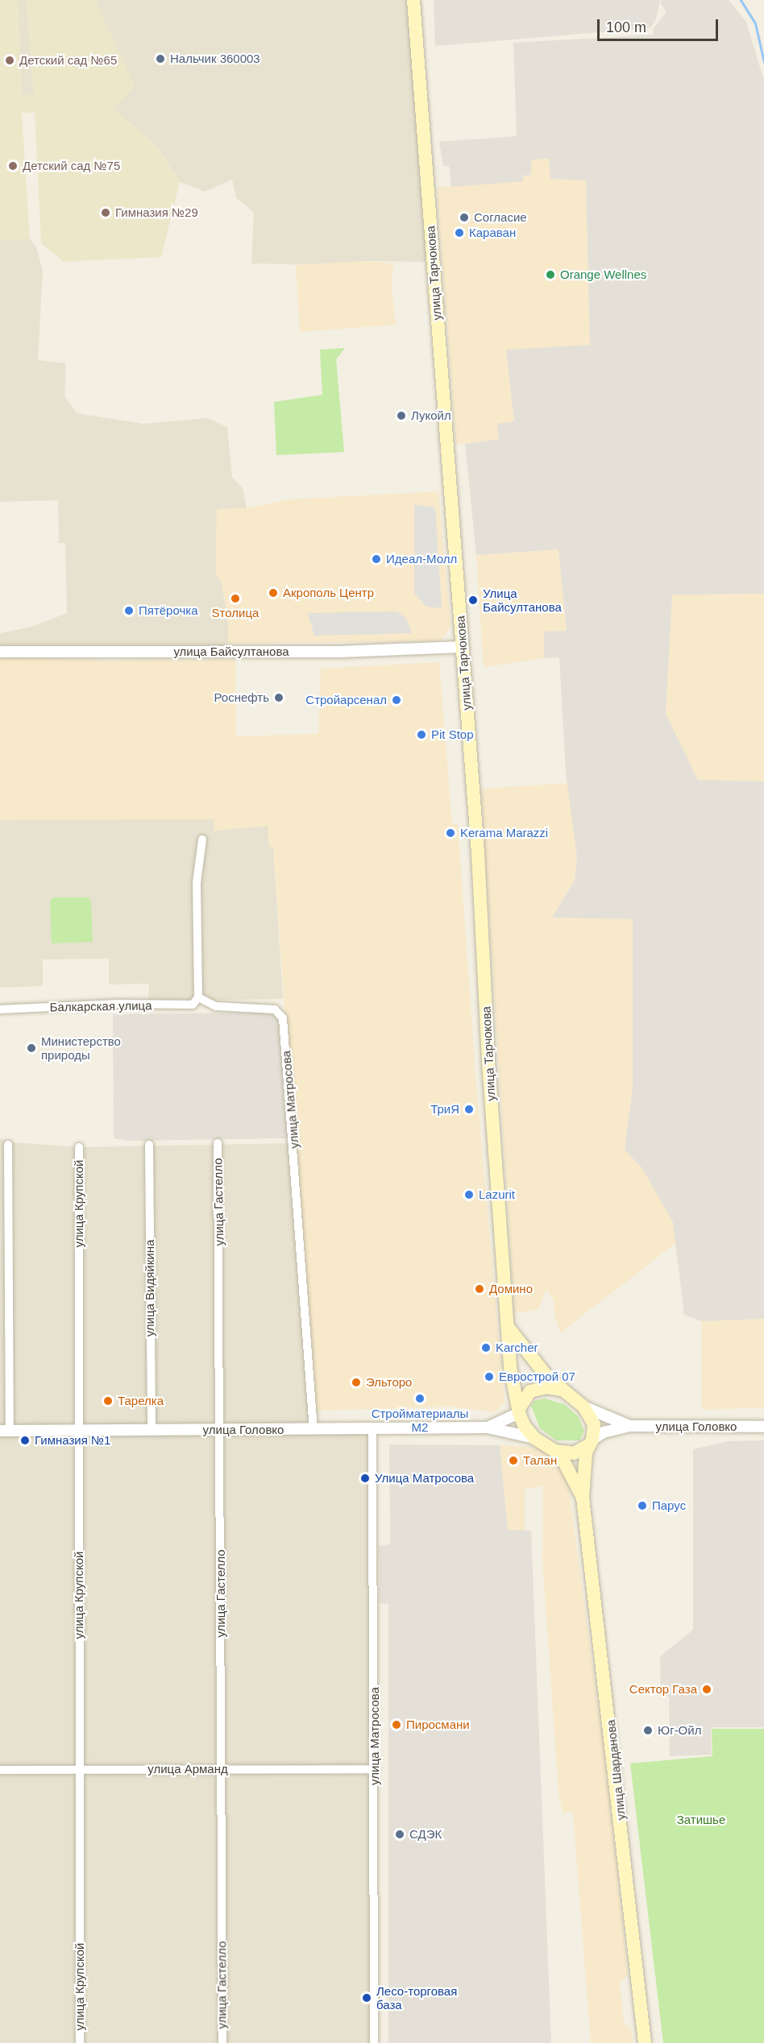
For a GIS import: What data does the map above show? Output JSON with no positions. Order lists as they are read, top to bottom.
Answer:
{
  "streets": {
    "main road": ["улица Тарчокова", "улица Шарданова"],
    "street": [
      "улица Байсултанова",
      "Балкарская улица",
      "улица Матросова",
      "улица Гастелло",
      "улица Крупской",
      "улица Видяйкина",
      "улица Головко",
      "улица Арманд"
    ]
  },
  "crossings": [
    ["улица Тарчокова", "улица Байсултанова"],
    ["Балкарская улица", "улица Матросова"],
    ["улица Матросова", "улица Головко"],
    ["улица Матросова", "улица Арманд"],
    ["улица Гастелло", "улица Головко"],
    ["улица Гастелло", "улица Арманд"],
    ["улица Крупской", "улица Головко"],
    ["улица Крупской", "улица Арманд"],
    ["улица Видяйкина", "улица Головко"]
  ],
  "parks": ["Затишье"],
  "places": [
    "Нальчик 360003",
    "Детский сад №65",
    "Детский сад №75",
    "Гимназия №29",
    "Согласие",
    "Караван",
    "Orange Wellnes",
    "Лукойл",
    "Идеал-Молл",
    "Акрополь Центр",
    "Sтолица",
    "Улица Байсултанова",
    "Пятёрочка",
    "Роснефть",
    "Стройарсенал",
    "Pit Stop",
    "Kerama Marazzi",
    "Министерство природы",
    "ТриЯ",
    "Lazurit",
    "Домино",
    "Kаrcher",
    "Еврострой 07",
    "Эльторо",
    "Стройматериалы М2",
    "Тарелка",
    "Гимназия №1",
    "Талан",
    "Улица Матросова",
    "Парус",
    "Сектор Газа",
    "Пиросмани",
    "Юг-Ойл",
    "СДЭК",
    "Лесо-торговая база"
  ],
  "scale_bar": "100 m"
}
